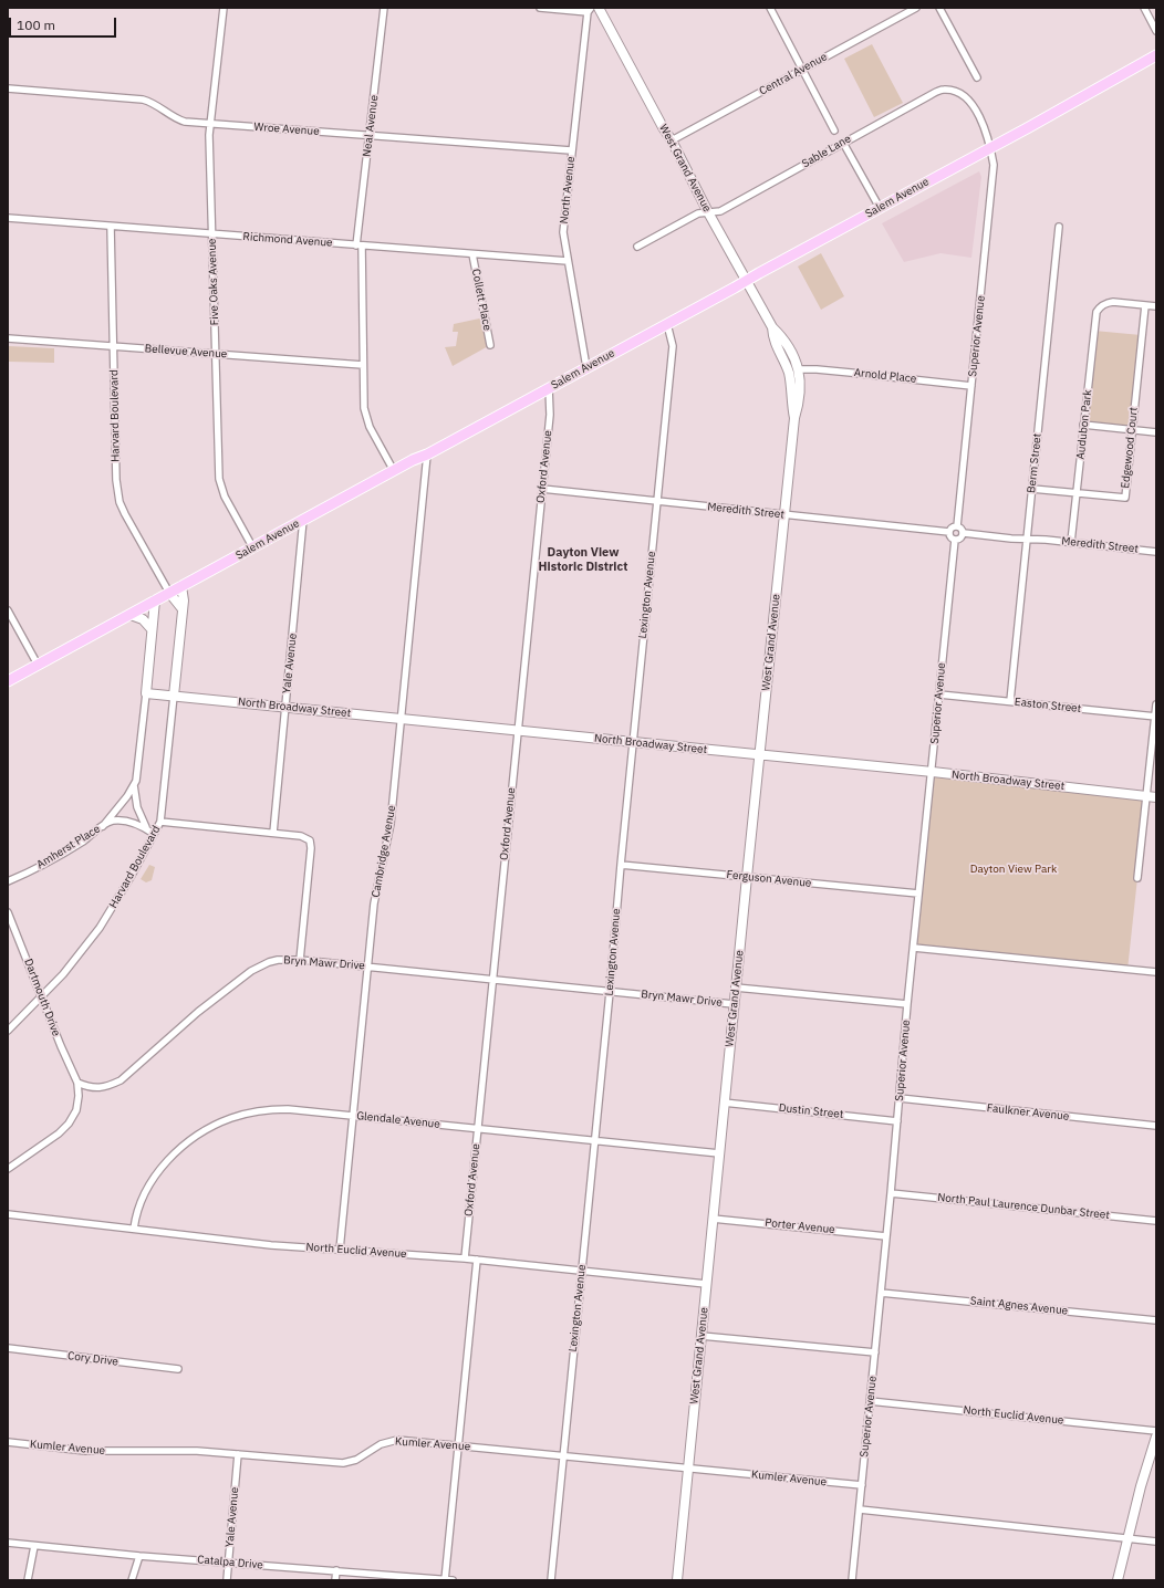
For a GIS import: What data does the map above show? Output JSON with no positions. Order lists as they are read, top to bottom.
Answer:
{
  "streets": {
    "main road": ["Salem Avenue"],
    "street": [
      "Central Avenue",
      "Neal Avenue",
      "Wroe Avenue",
      "Sable Lane",
      "West Grand Avenue",
      "North Avenue",
      "Richmond Avenue",
      "Five Oaks Avenue",
      "Collett Place",
      "Superior Avenue",
      "Bellevue Avenue",
      "Arnold Place",
      "Harvard Boulevard",
      "Audubon Park",
      "Edgewood Court",
      "Berm Street",
      "Oxford Avenue",
      "Meredith Street",
      "Lexington Avenue",
      "Yale Avenue",
      "Easton Street",
      "North Broadway Street",
      "Amherst Place",
      "Cambridge Avenue",
      "Ferguson Avenue",
      "Bryn Mawr Drive",
      "Dartmouth Drive",
      "Dustin Street",
      "Faulkner Avenue",
      "Glendale Avenue",
      "North Paul Laurence Dunbar Street",
      "Porter Avenue",
      "North Euclid Avenue",
      "Saint Agnes Avenue",
      "Cory Drive",
      "Kumler Avenue",
      "Catalpa Drive"
    ]
  },
  "crossings": [
    ["Central Avenue", "West Grand Avenue"],
    ["Neal Avenue", "Wroe Avenue"],
    ["Neal Avenue", "Salem Avenue"],
    ["Neal Avenue", "Richmond Avenue"],
    ["Neal Avenue", "Bellevue Avenue"],
    ["Wroe Avenue", "North Avenue"],
    ["Wroe Avenue", "Five Oaks Avenue"],
    ["Sable Lane", "West Grand Avenue"],
    ["Sable Lane", "Salem Avenue"],
    ["Sable Lane", "Superior Avenue"],
    ["West Grand Avenue", "Salem Avenue"],
    ["West Grand Avenue", "Arnold Place"],
    ["West Grand Avenue", "Meredith Street"],
    ["West Grand Avenue", "North Broadway Street"],
    ["West Grand Avenue", "Ferguson Avenue"],
    ["West Grand Avenue", "Bryn Mawr Drive"],
    ["West Grand Avenue", "Dustin Street"],
    ["West Grand Avenue", "Glendale Avenue"],
    ["West Grand Avenue", "Porter Avenue"],
    ["West Grand Avenue", "North Euclid Avenue"],
    ["West Grand Avenue", "Kumler Avenue"],
    ["North Avenue", "Salem Avenue"],
    ["North Avenue", "Richmond Avenue"],
    ["Salem Avenue", "Five Oaks Avenue"],
    ["Salem Avenue", "Superior Avenue"],
    ["Salem Avenue", "Harvard Boulevard"],
    ["Salem Avenue", "Oxford Avenue"],
    ["Salem Avenue", "Lexington Avenue"],
    ["Salem Avenue", "Yale Avenue"],
    ["Salem Avenue", "Cambridge Avenue"],
    ["Richmond Avenue", "Five Oaks Avenue"],
    ["Richmond Avenue", "Collett Place"],
    ["Richmond Avenue", "Harvard Boulevard"],
    ["Five Oaks Avenue", "Bellevue Avenue"],
    ["Superior Avenue", "Arnold Place"],
    ["Superior Avenue", "Meredith Street"],
    ["Superior Avenue", "Easton Street"],
    ["Superior Avenue", "North Broadway Street"],
    ["Superior Avenue", "Ferguson Avenue"],
    ["Superior Avenue", "Bryn Mawr Drive"],
    ["Superior Avenue", "Dustin Street"],
    ["Superior Avenue", "Faulkner Avenue"],
    ["Superior Avenue", "North Paul Laurence Dunbar Street"],
    ["Superior Avenue", "Porter Avenue"],
    ["Superior Avenue", "North Euclid Avenue"],
    ["Superior Avenue", "Saint Agnes Avenue"],
    ["Superior Avenue", "Kumler Avenue"],
    ["Bellevue Avenue", "Harvard Boulevard"],
    ["Harvard Boulevard", "North Broadway Street"],
    ["Harvard Boulevard", "Amherst Place"],
    ["Harvard Boulevard", "Dartmouth Drive"],
    ["Audubon Park", "Edgewood Court"],
    ["Audubon Park", "Meredith Street"],
    ["Edgewood Court", "Berm Street"],
    ["Berm Street", "Meredith Street"],
    ["Berm Street", "Easton Street"],
    ["Oxford Avenue", "Meredith Street"],
    ["Oxford Avenue", "North Broadway Street"],
    ["Oxford Avenue", "Bryn Mawr Drive"],
    ["Oxford Avenue", "Glendale Avenue"],
    ["Oxford Avenue", "North Euclid Avenue"],
    ["Meredith Street", "Lexington Avenue"],
    ["Lexington Avenue", "North Broadway Street"],
    ["Lexington Avenue", "Ferguson Avenue"],
    ["Lexington Avenue", "Bryn Mawr Drive"],
    ["Lexington Avenue", "Glendale Avenue"],
    ["Lexington Avenue", "North Euclid Avenue"],
    ["Lexington Avenue", "Kumler Avenue"],
    ["Yale Avenue", "North Broadway Street"],
    ["Yale Avenue", "Kumler Avenue"],
    ["Yale Avenue", "Catalpa Drive"],
    ["North Broadway Street", "Cambridge Avenue"],
    ["Cambridge Avenue", "Bryn Mawr Drive"],
    ["Cambridge Avenue", "Glendale Avenue"],
    ["Cambridge Avenue", "North Euclid Avenue"],
    ["Bryn Mawr Drive", "Dartmouth Drive"],
    ["Glendale Avenue", "North Euclid Avenue"]
  ],
  "districts": ["Dayton View Historic District"],
  "parks": ["Dayton View Park"],
  "scale_bar": "100 m"
}
